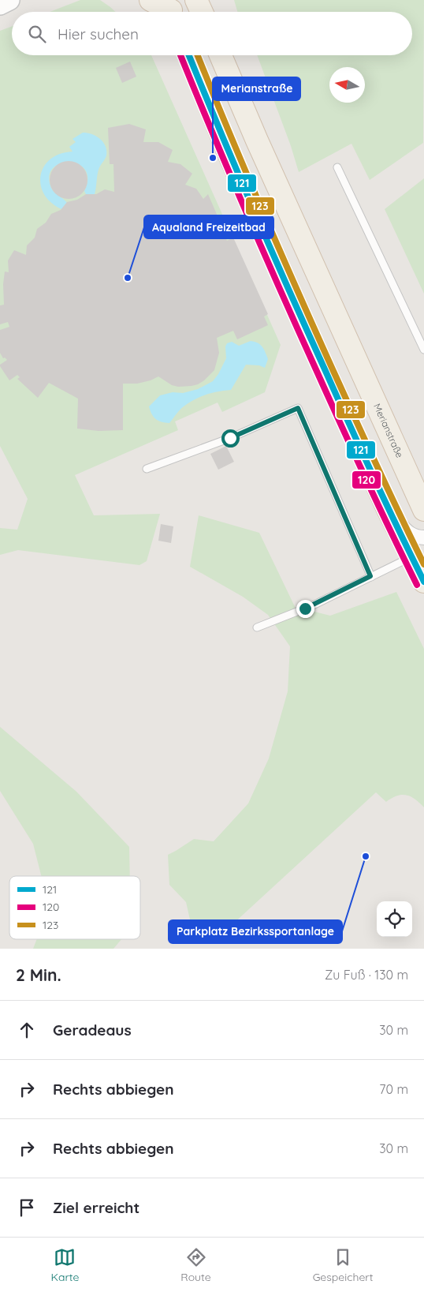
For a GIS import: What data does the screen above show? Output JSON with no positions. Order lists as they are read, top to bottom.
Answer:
{
  "streets": {
    "main road": ["Merianstraße"]
  },
  "places": ["Merianstraße", "Aqualand Freizeitbad", "Parkplatz Bezirkssportanlage"],
  "lines": ["transit line 121", "transit line 120", "transit line 123"],
  "legend": ["121", "120", "123"],
  "north": "left",
  "page": {
    "search": "Hier suchen",
    "heading": ["2 Min.", "Zu Fuß · 130 m"],
    "list": [
      ["Geradeaus", "30 m"],
      ["Rechts abbiegen", "70 m"],
      ["Rechts abbiegen", "30 m"],
      "Ziel erreicht"
    ],
    "nav": ["Karte", "Route", "Gespeichert"]
  }
}
